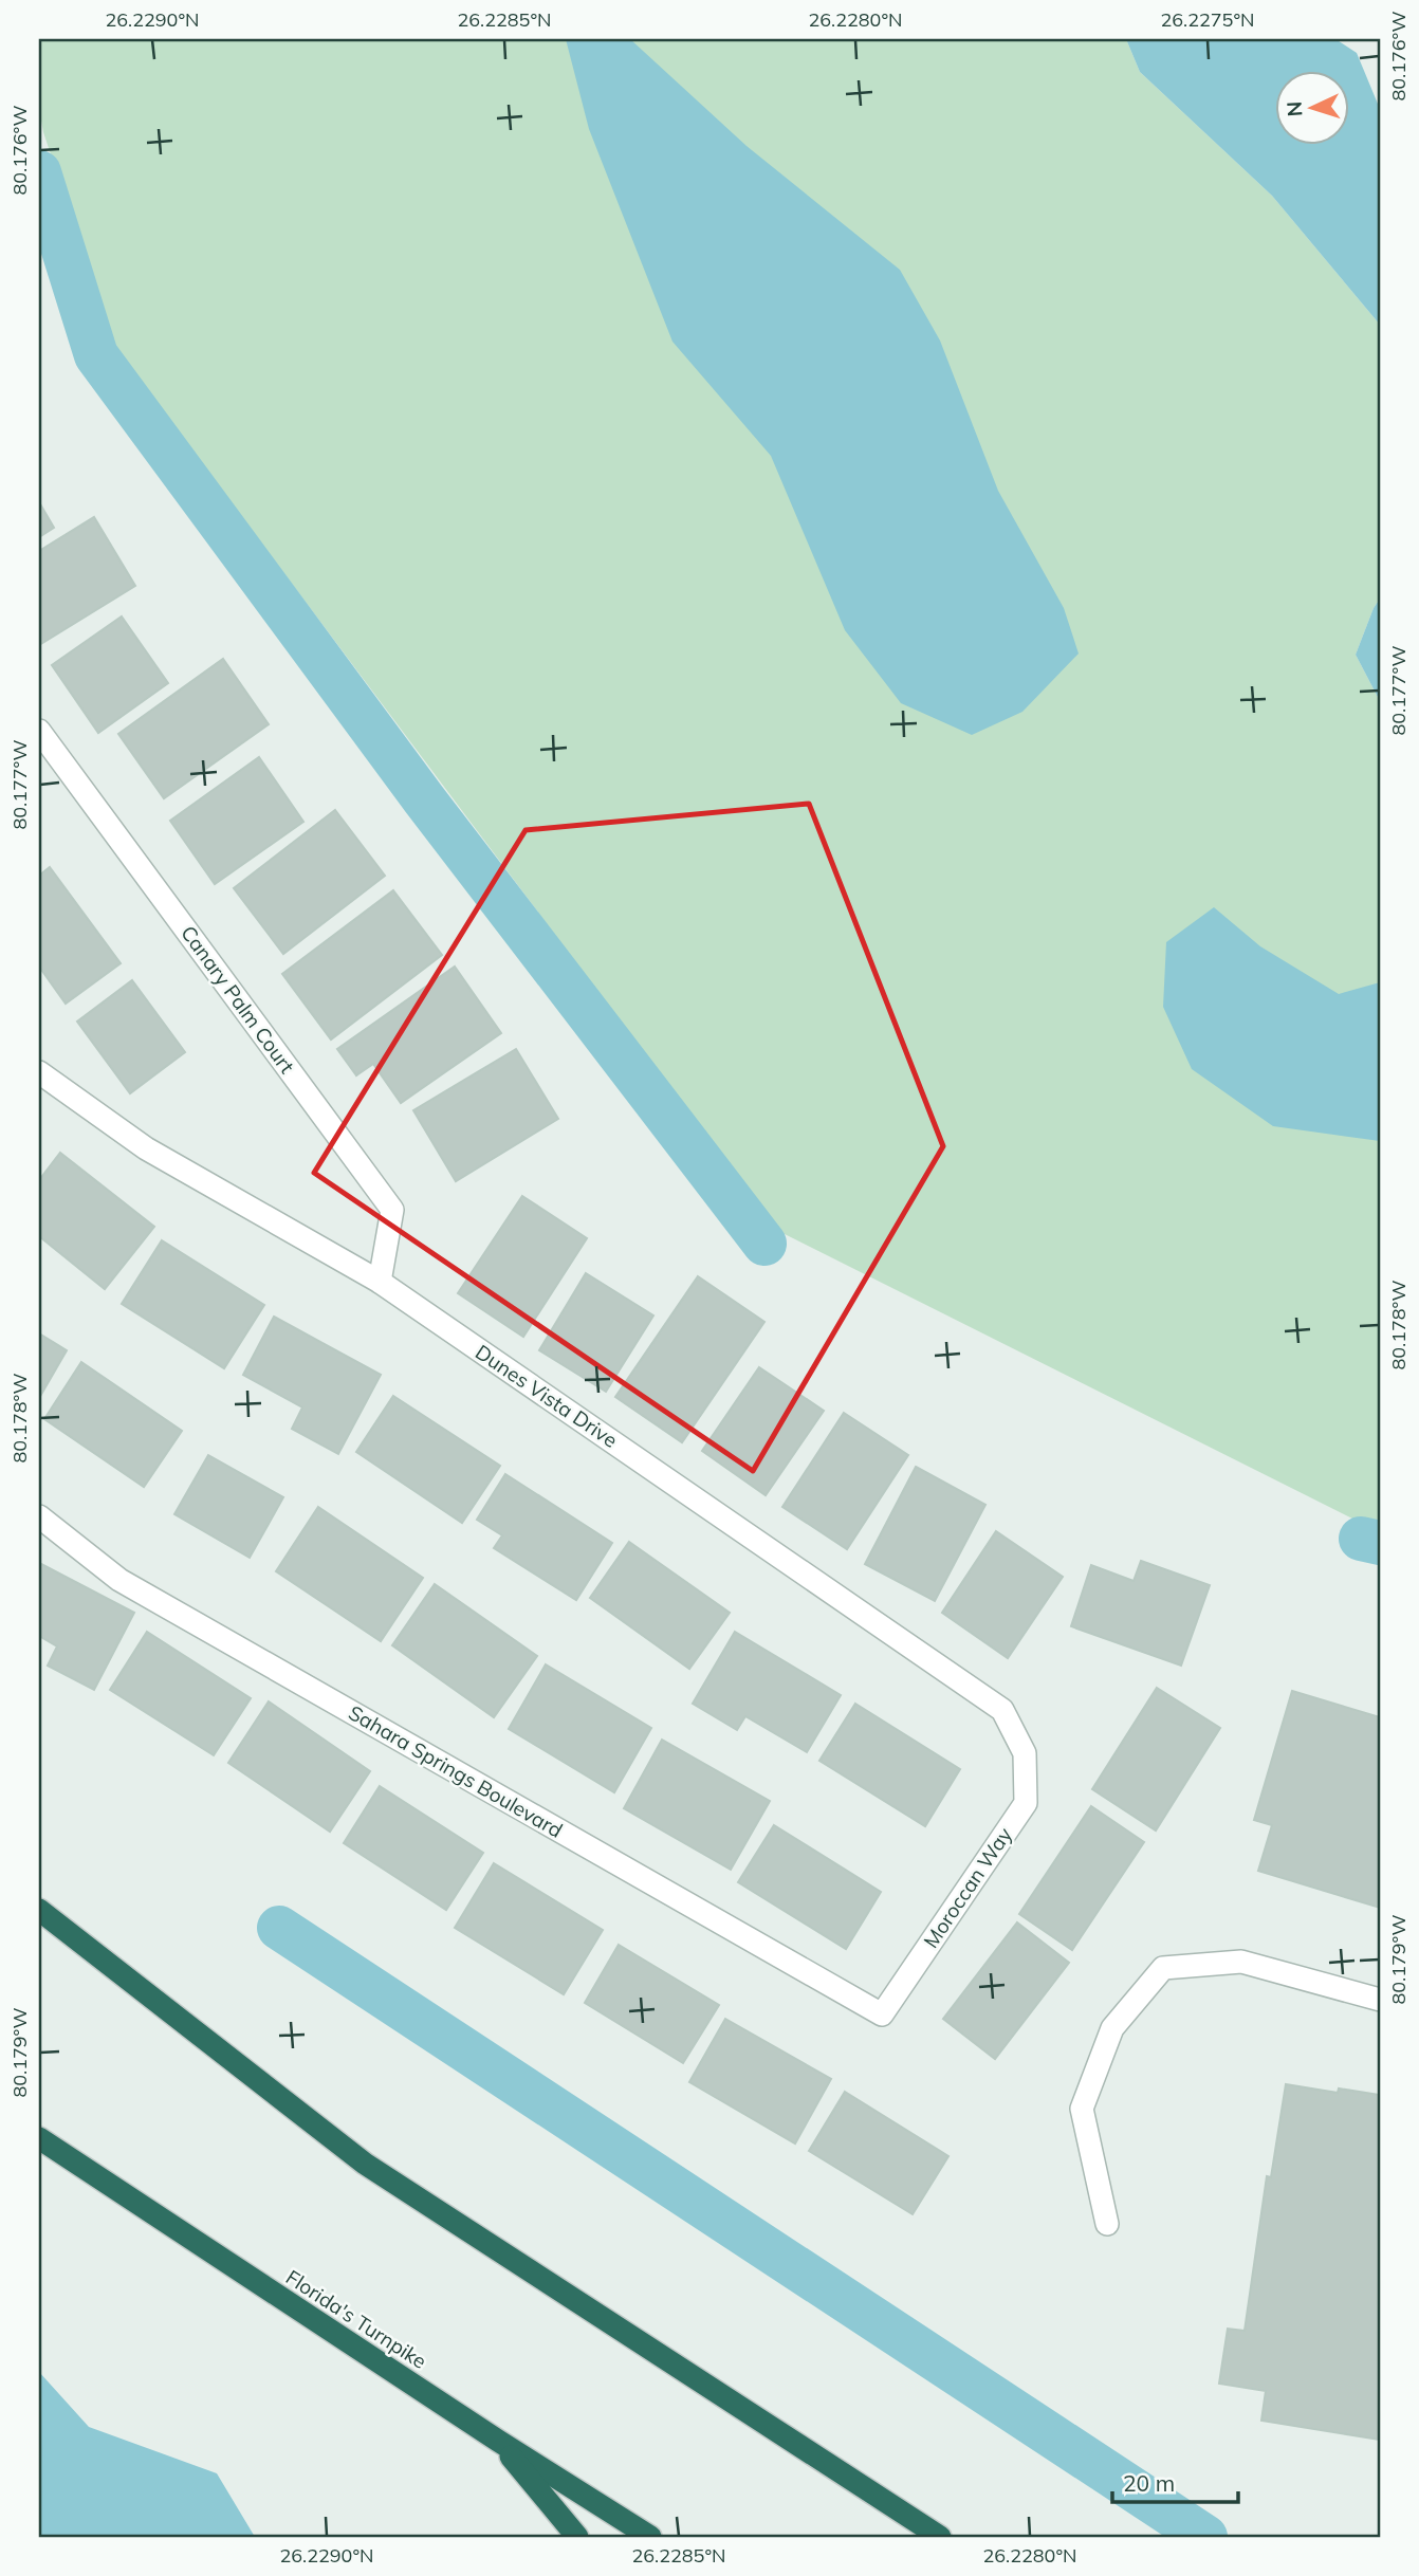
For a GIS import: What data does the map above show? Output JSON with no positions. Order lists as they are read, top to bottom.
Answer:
{
  "streets": {
    "highway": ["Florida's Turnpike"],
    "street": [
      "Canary Palm Court",
      "Dunes Vista Drive",
      "Sahara Springs Boulevard",
      "Moroccan Way"
    ]
  },
  "crossings": [
    ["Canary Palm Court", "Dunes Vista Drive"],
    ["Dunes Vista Drive", "Moroccan Way"],
    ["Sahara Springs Boulevard", "Moroccan Way"]
  ],
  "scale_bar": "20 m",
  "north": "left",
  "coordinates": [
    "26.2290°N",
    "26.2285°N",
    "26.2280°N",
    "26.2275°N",
    "80.176°W",
    "80.177°W",
    "80.178°W",
    "80.179°W"
  ]
}
